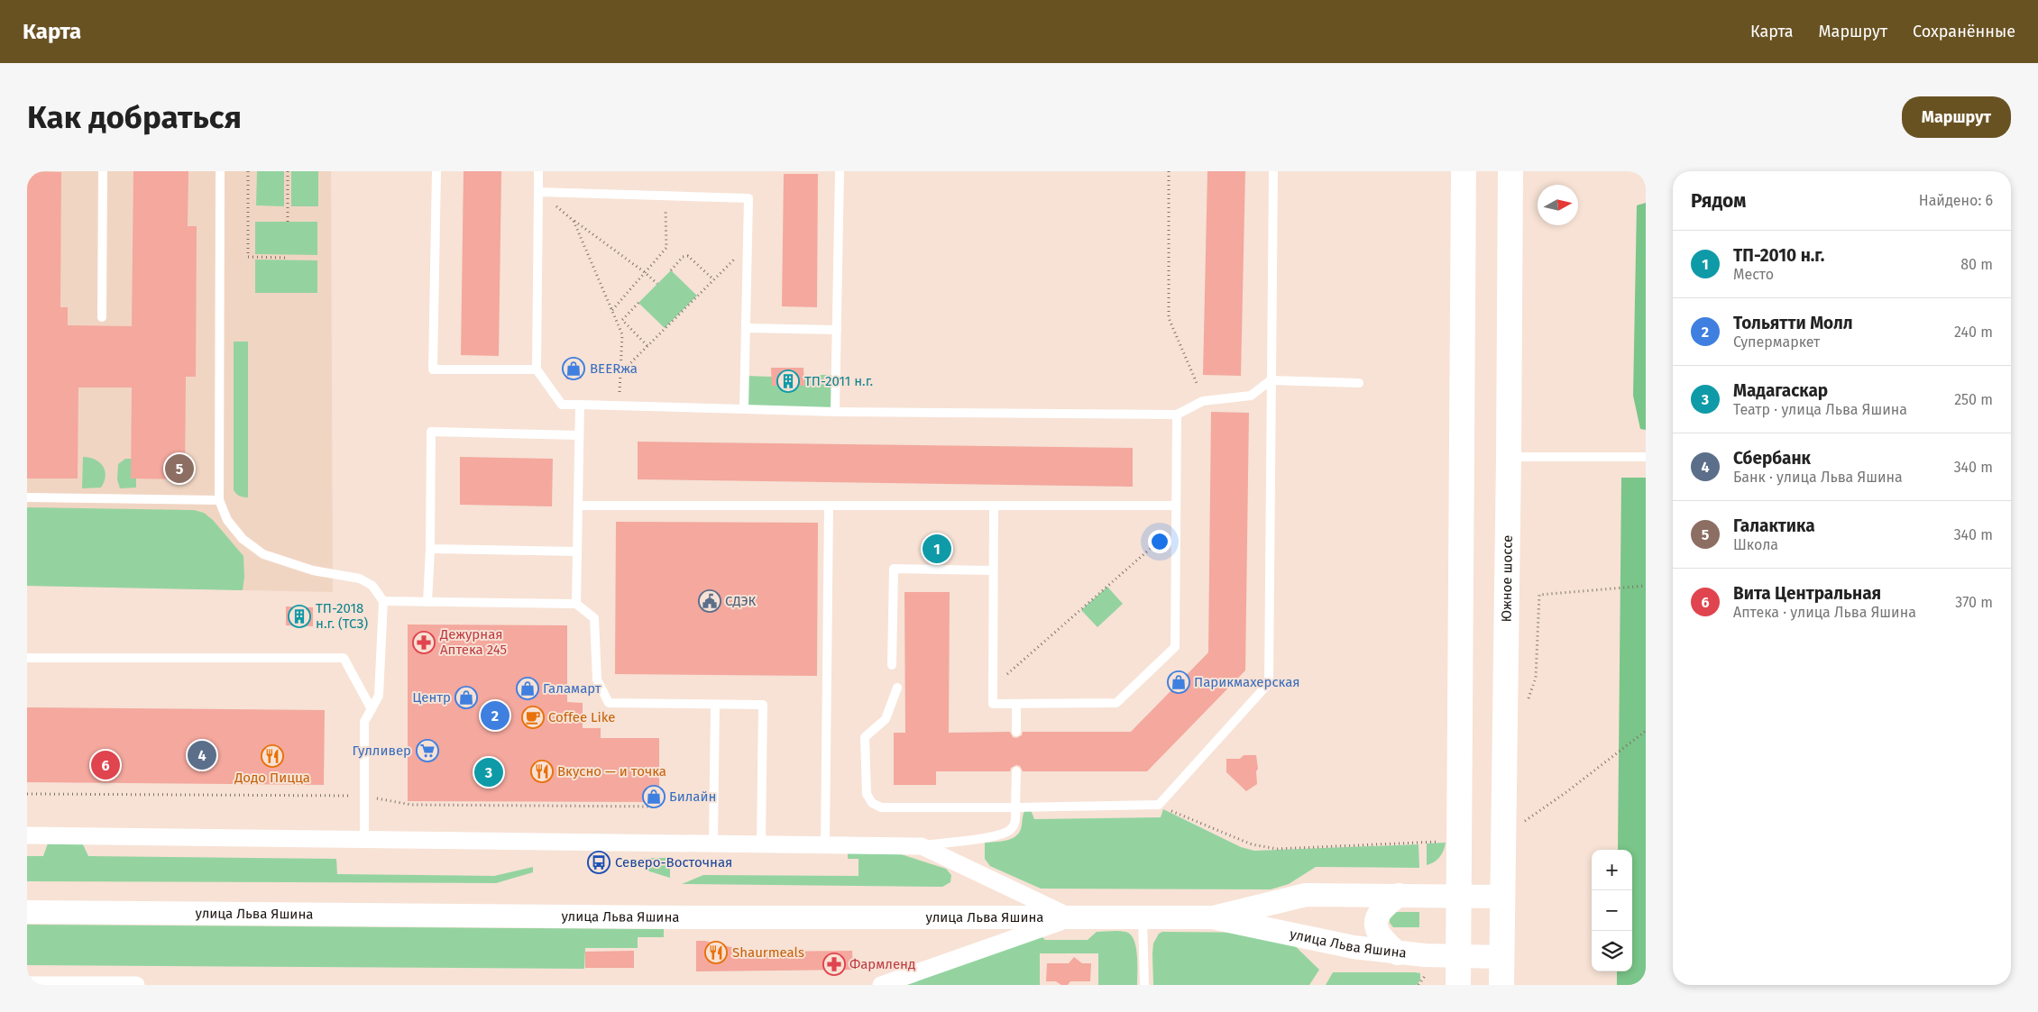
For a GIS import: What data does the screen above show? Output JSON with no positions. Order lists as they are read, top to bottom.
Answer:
{
  "streets": {
    "main road": ["Южное шоссе", "улица Льва Яшина"]
  },
  "crossings": [
    ["Южное шоссе", "улица Льва Яшина"]
  ],
  "places": {
    "shop": [
      "BEERжа",
      "Парикмахерская",
      "Галамарт",
      "Центр",
      "Билайн"
    ],
    "building": ["ТП-2011 н.г.", "ТП-2018 н.г. (ТСЗ)"],
    "public building": ["СДЭК"],
    "pharmacy": ["Дежурная Аптека 245", "Фармленд"],
    "cafe": ["Coffee Like"],
    "supermarket": ["Гулливер"],
    "restaurant": ["Додо Пицца", "Вкусно — и точка", "Shaurmeals"],
    "bus stop": ["Северо-Восточная"]
  },
  "north": "right",
  "page": {
    "header": "Карта",
    "nav": ["Карта", "Маршрут", "Сохранённые"],
    "buttons": "Маршрут",
    "title": "Как добраться",
    "heading": ["Рядом", "Найдено: 6"],
    "list": [
      {
        "mark": "1",
        "name": "ТП-2010 н.г.",
        "note": "Место",
        "value": "80 m"
      },
      {
        "mark": "2",
        "name": "Тольятти Молл",
        "note": "Супермаркет",
        "value": "240 m"
      },
      {
        "mark": "3",
        "name": "Мадагаскар",
        "note": "Театр · улица Льва Яшина",
        "value": "250 m"
      },
      {
        "mark": "4",
        "name": "Сбербанк",
        "note": "Банк · улица Льва Яшина",
        "value": "340 m"
      },
      {
        "mark": "5",
        "name": "Галактика",
        "note": "Школа",
        "value": "340 m"
      },
      {
        "mark": "6",
        "name": "Вита Центральная",
        "note": "Аптека · улица Льва Яшина",
        "value": "370 m"
      }
    ],
    "pins": [
      "5",
      "1",
      "2",
      "4",
      "6",
      "3"
    ],
    "map_buttons": ["+", "−"]
  }
}
